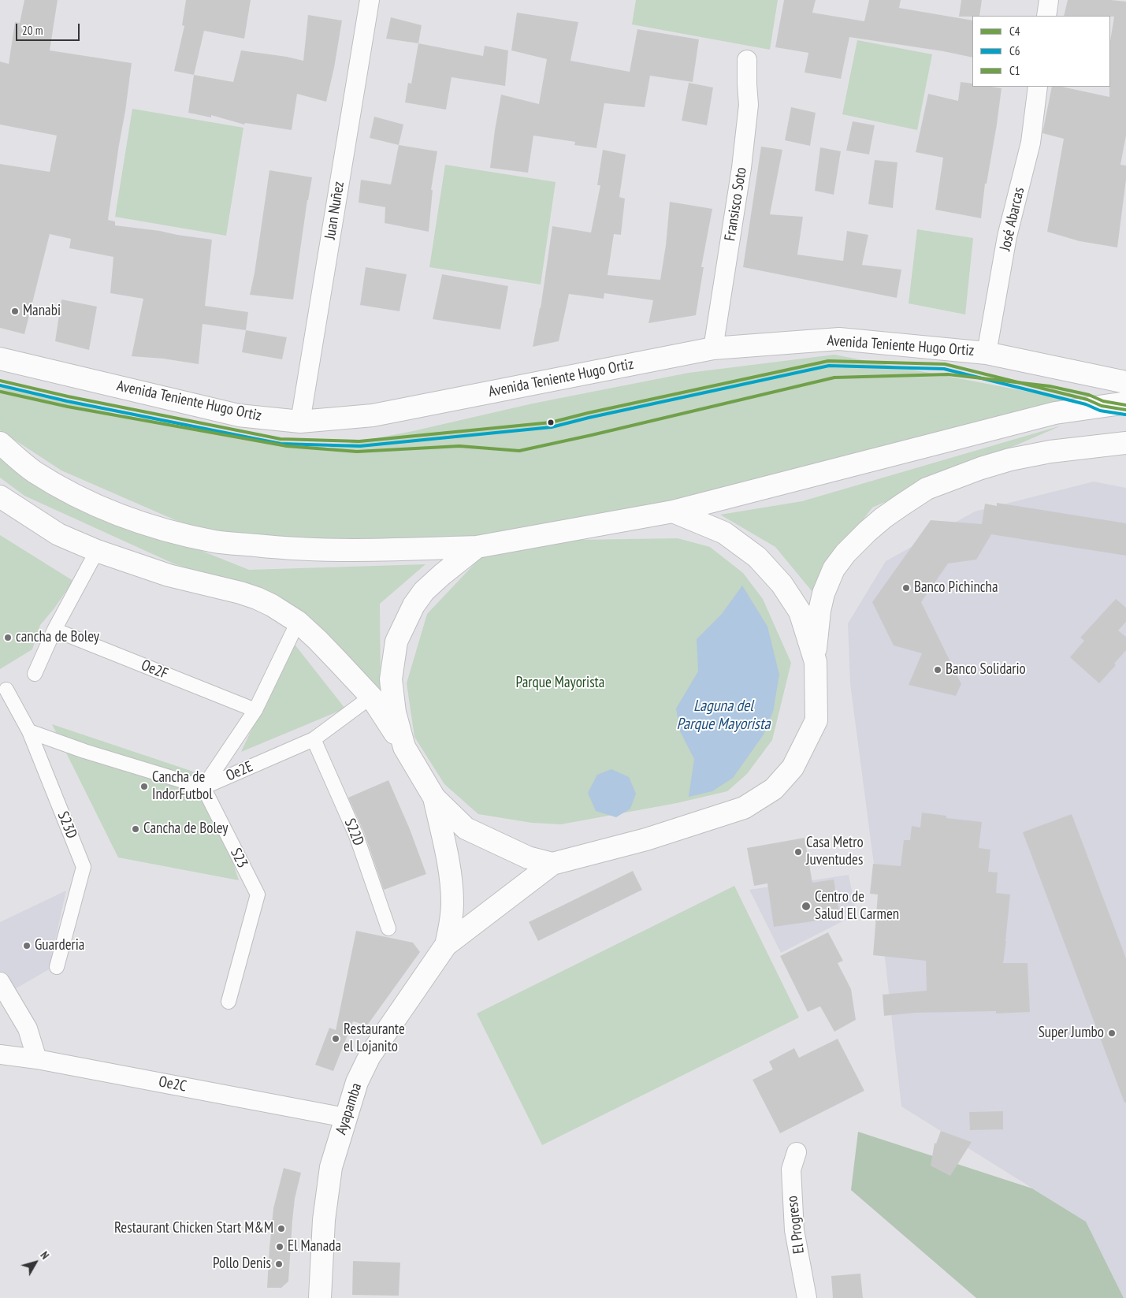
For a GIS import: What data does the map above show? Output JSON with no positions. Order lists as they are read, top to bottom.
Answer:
{
  "streets": {
    "main road": ["Avenida Teniente Hugo Ortiz", "Ayapamba"],
    "street": [
      "Fransisco Soto",
      "Juan Nuñez",
      "José Abarcas",
      "Oe2F",
      "Oe2E",
      "S23D",
      "S22D",
      "S23",
      "Oe2C",
      "El Progreso"
    ]
  },
  "crossings": [
    ["Fransisco Soto", "Avenida Teniente Hugo Ortiz"],
    ["Juan Nuñez", "Avenida Teniente Hugo Ortiz"],
    ["José Abarcas", "Avenida Teniente Hugo Ortiz"],
    ["Oe2E", "S22D"],
    ["Oe2E", "S23"],
    ["Oe2C", "Ayapamba"]
  ],
  "water": ["Laguna del Parque Mayorista"],
  "parks": ["Parque Mayorista"],
  "places": [
    "Manabi",
    "Banco Pichincha",
    "cancha de Boley",
    "Banco Solidario",
    "Cancha de IndorFutbol",
    "Cancha de Boley",
    "Casa Metro Juventudes",
    "Centro de Salud El Carmen",
    "Guarderia",
    "Super Jumbo",
    "Restaurante el Lojanito",
    "Restaurant Chicken Start M&M",
    "El Manada",
    "Pollo Denis"
  ],
  "lines": ["transit line C4", "transit line C6", "transit line C1"],
  "legend": ["C4", "C6", "C1"],
  "scale_bar": "20 m",
  "north": "top right"
}
